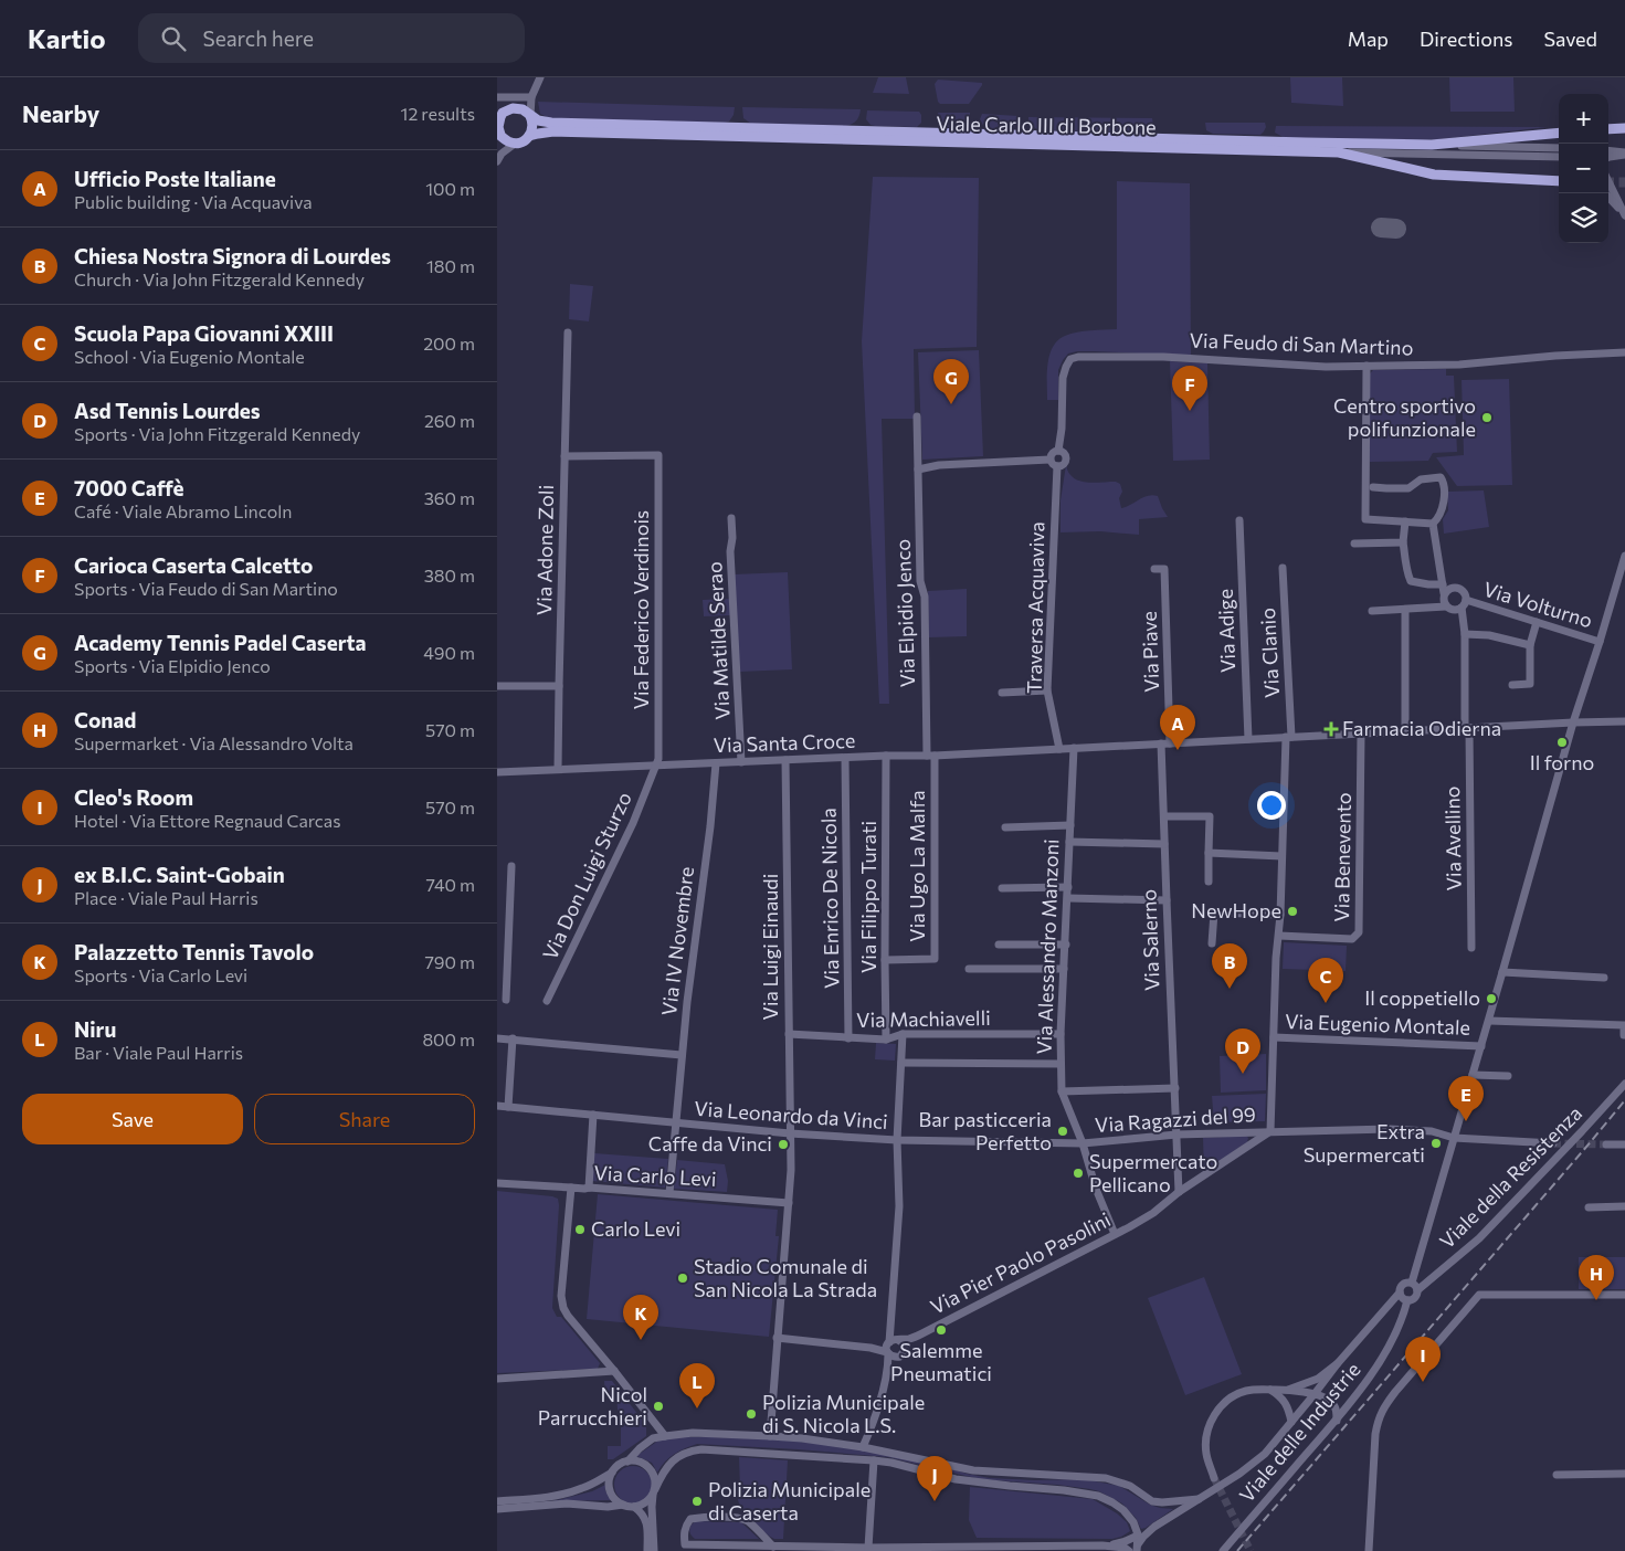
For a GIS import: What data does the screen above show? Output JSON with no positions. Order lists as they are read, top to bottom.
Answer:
{
  "streets": {
    "main road": ["Viale Carlo III di Borbone"],
    "street": [
      "Via Feudo di San Martino",
      "Via Adone Zoli",
      "Via Volturno",
      "Traversa Acquaviva",
      "Via Federico Verdinois",
      "Via Elpidio Jenco",
      "Via Adige",
      "Via Matilde Serao",
      "Via Piave",
      "Via Clanio",
      "Via Santa Croce",
      "Via Avellino",
      "Via Benevento",
      "Via Ugo La Malfa",
      "Via Don Luigi Sturzo",
      "Via Filippo Turati",
      "Via Enrico De Nicola",
      "Via Salerno",
      "Via IV Novembre",
      "Via Luigi Einaudi",
      "Via Alessandro Manzoni",
      "Via Machiavelli",
      "Via Eugenio Montale",
      "Via Leonardo da Vinci",
      "Via Ragazzi del 99",
      "Via Carlo Levi",
      "Viale della Resistenza",
      "Via Pier Paolo Pasolini",
      "Viale delle Industrie"
    ]
  },
  "crossings": [
    ["Via Feudo di San Martino", "Traversa Acquaviva"],
    ["Via Adone Zoli", "Via Federico Verdinois"],
    ["Via Adone Zoli", "Via Santa Croce"],
    ["Via Volturno", "Via Avellino"],
    ["Traversa Acquaviva", "Via Santa Croce"],
    ["Via Federico Verdinois", "Via Santa Croce"],
    ["Via Federico Verdinois", "Via Don Luigi Sturzo"],
    ["Via Elpidio Jenco", "Via Santa Croce"],
    ["Via Elpidio Jenco", "Via Ugo La Malfa"],
    ["Via Adige", "Via Santa Croce"],
    ["Via Matilde Serao", "Via Santa Croce"],
    ["Via Piave", "Via Santa Croce"],
    ["Via Clanio", "Via Santa Croce"],
    ["Via Clanio", "Via Benevento"],
    ["Via Clanio", "Via Eugenio Montale"],
    ["Via Clanio", "Via Ragazzi del 99"],
    ["Via Clanio", "Via Pier Paolo Pasolini"],
    ["Via Santa Croce", "Via Avellino"],
    ["Via Santa Croce", "Via Benevento"],
    ["Via Santa Croce", "Via Ugo La Malfa"],
    ["Via Santa Croce", "Via Don Luigi Sturzo"],
    ["Via Santa Croce", "Via Filippo Turati"],
    ["Via Santa Croce", "Via Enrico De Nicola"],
    ["Via Santa Croce", "Via Salerno"],
    ["Via Santa Croce", "Via IV Novembre"],
    ["Via Santa Croce", "Via Luigi Einaudi"],
    ["Via Santa Croce", "Via Alessandro Manzoni"],
    ["Via Ugo La Malfa", "Via Filippo Turati"],
    ["Via Filippo Turati", "Via Machiavelli"],
    ["Via Enrico De Nicola", "Via Machiavelli"],
    ["Via Salerno", "Via Ragazzi del 99"],
    ["Via Salerno", "Via Pier Paolo Pasolini"],
    ["Via IV Novembre", "Via Leonardo da Vinci"],
    ["Via IV Novembre", "Via Carlo Levi"],
    ["Via Luigi Einaudi", "Via Machiavelli"],
    ["Via Luigi Einaudi", "Via Leonardo da Vinci"],
    ["Via Luigi Einaudi", "Via Carlo Levi"],
    ["Via Alessandro Manzoni", "Via Machiavelli"],
    ["Via Alessandro Manzoni", "Via Leonardo da Vinci"],
    ["Via Alessandro Manzoni", "Via Ragazzi del 99"],
    ["Via Alessandro Manzoni", "Via Pier Paolo Pasolini"],
    ["Via Leonardo da Vinci", "Via Ragazzi del 99"],
    ["Via Ragazzi del 99", "Via Pier Paolo Pasolini"],
    ["Viale della Resistenza", "Viale delle Industrie"]
  ],
  "places": {
    "other": [
      "Centro sportivo polifunzionale",
      "Il forno",
      "NewHope",
      "Il coppetiello",
      "Bar pasticceria Perfetto",
      "Extra Supermercati",
      "Caffe da Vinci",
      "Supermercato Pellicano",
      "Carlo Levi",
      "Stadio Comunale di San Nicola La Strada",
      "Salemme Pneumatici",
      "Nicol Parrucchieri",
      "Polizia Municipale di S. Nicola L.S.",
      "Polizia Municipale di Caserta"
    ],
    "health": ["Farmacia Odierna"]
  },
  "page": {
    "header": "Kartio",
    "search": "Search here",
    "nav": ["Map", "Directions", "Saved"],
    "heading": ["Nearby", "12 results"],
    "map_buttons": ["+", "−"],
    "list": [
      {
        "mark": "A",
        "name": "Ufficio Poste Italiane",
        "note": "Public building · Via Acquaviva",
        "value": "100 m"
      },
      {
        "mark": "B",
        "name": "Chiesa Nostra Signora di Lourdes",
        "note": "Church · Via John Fitzgerald Kennedy",
        "value": "180 m"
      },
      {
        "mark": "C",
        "name": "Scuola Papa Giovanni XXIII",
        "note": "School · Via Eugenio Montale",
        "value": "200 m"
      },
      {
        "mark": "D",
        "name": "Asd Tennis Lourdes",
        "note": "Sports · Via John Fitzgerald Kennedy",
        "value": "260 m"
      },
      {
        "mark": "E",
        "name": "7000 Caffè",
        "note": "Café · Viale Abramo Lincoln",
        "value": "360 m"
      },
      {
        "mark": "F",
        "name": "Carioca Caserta Calcetto",
        "note": "Sports · Via Feudo di San Martino",
        "value": "380 m"
      },
      {
        "mark": "G",
        "name": "Academy Tennis Padel Caserta",
        "note": "Sports · Via Elpidio Jenco",
        "value": "490 m"
      },
      {
        "mark": "H",
        "name": "Conad",
        "note": "Supermarket · Via Alessandro Volta",
        "value": "570 m"
      },
      {
        "mark": "I",
        "name": "Cleo's Room",
        "note": "Hotel · Via Ettore Regnaud Carcas",
        "value": "570 m"
      },
      {
        "mark": "J",
        "name": "ex B.I.C. Saint-Gobain",
        "note": "Place · Viale Paul Harris",
        "value": "740 m"
      },
      {
        "mark": "K",
        "name": "Palazzetto Tennis Tavolo",
        "note": "Sports · Via Carlo Levi",
        "value": "790 m"
      },
      {
        "mark": "L",
        "name": "Niru",
        "note": "Bar · Viale Paul Harris",
        "value": "800 m"
      }
    ],
    "pins": [
      "G",
      "F",
      "A",
      "B",
      "C",
      "D",
      "E",
      "H",
      "K",
      "I",
      "L",
      "J"
    ],
    "buttons": ["Save", "Share"]
  }
}
